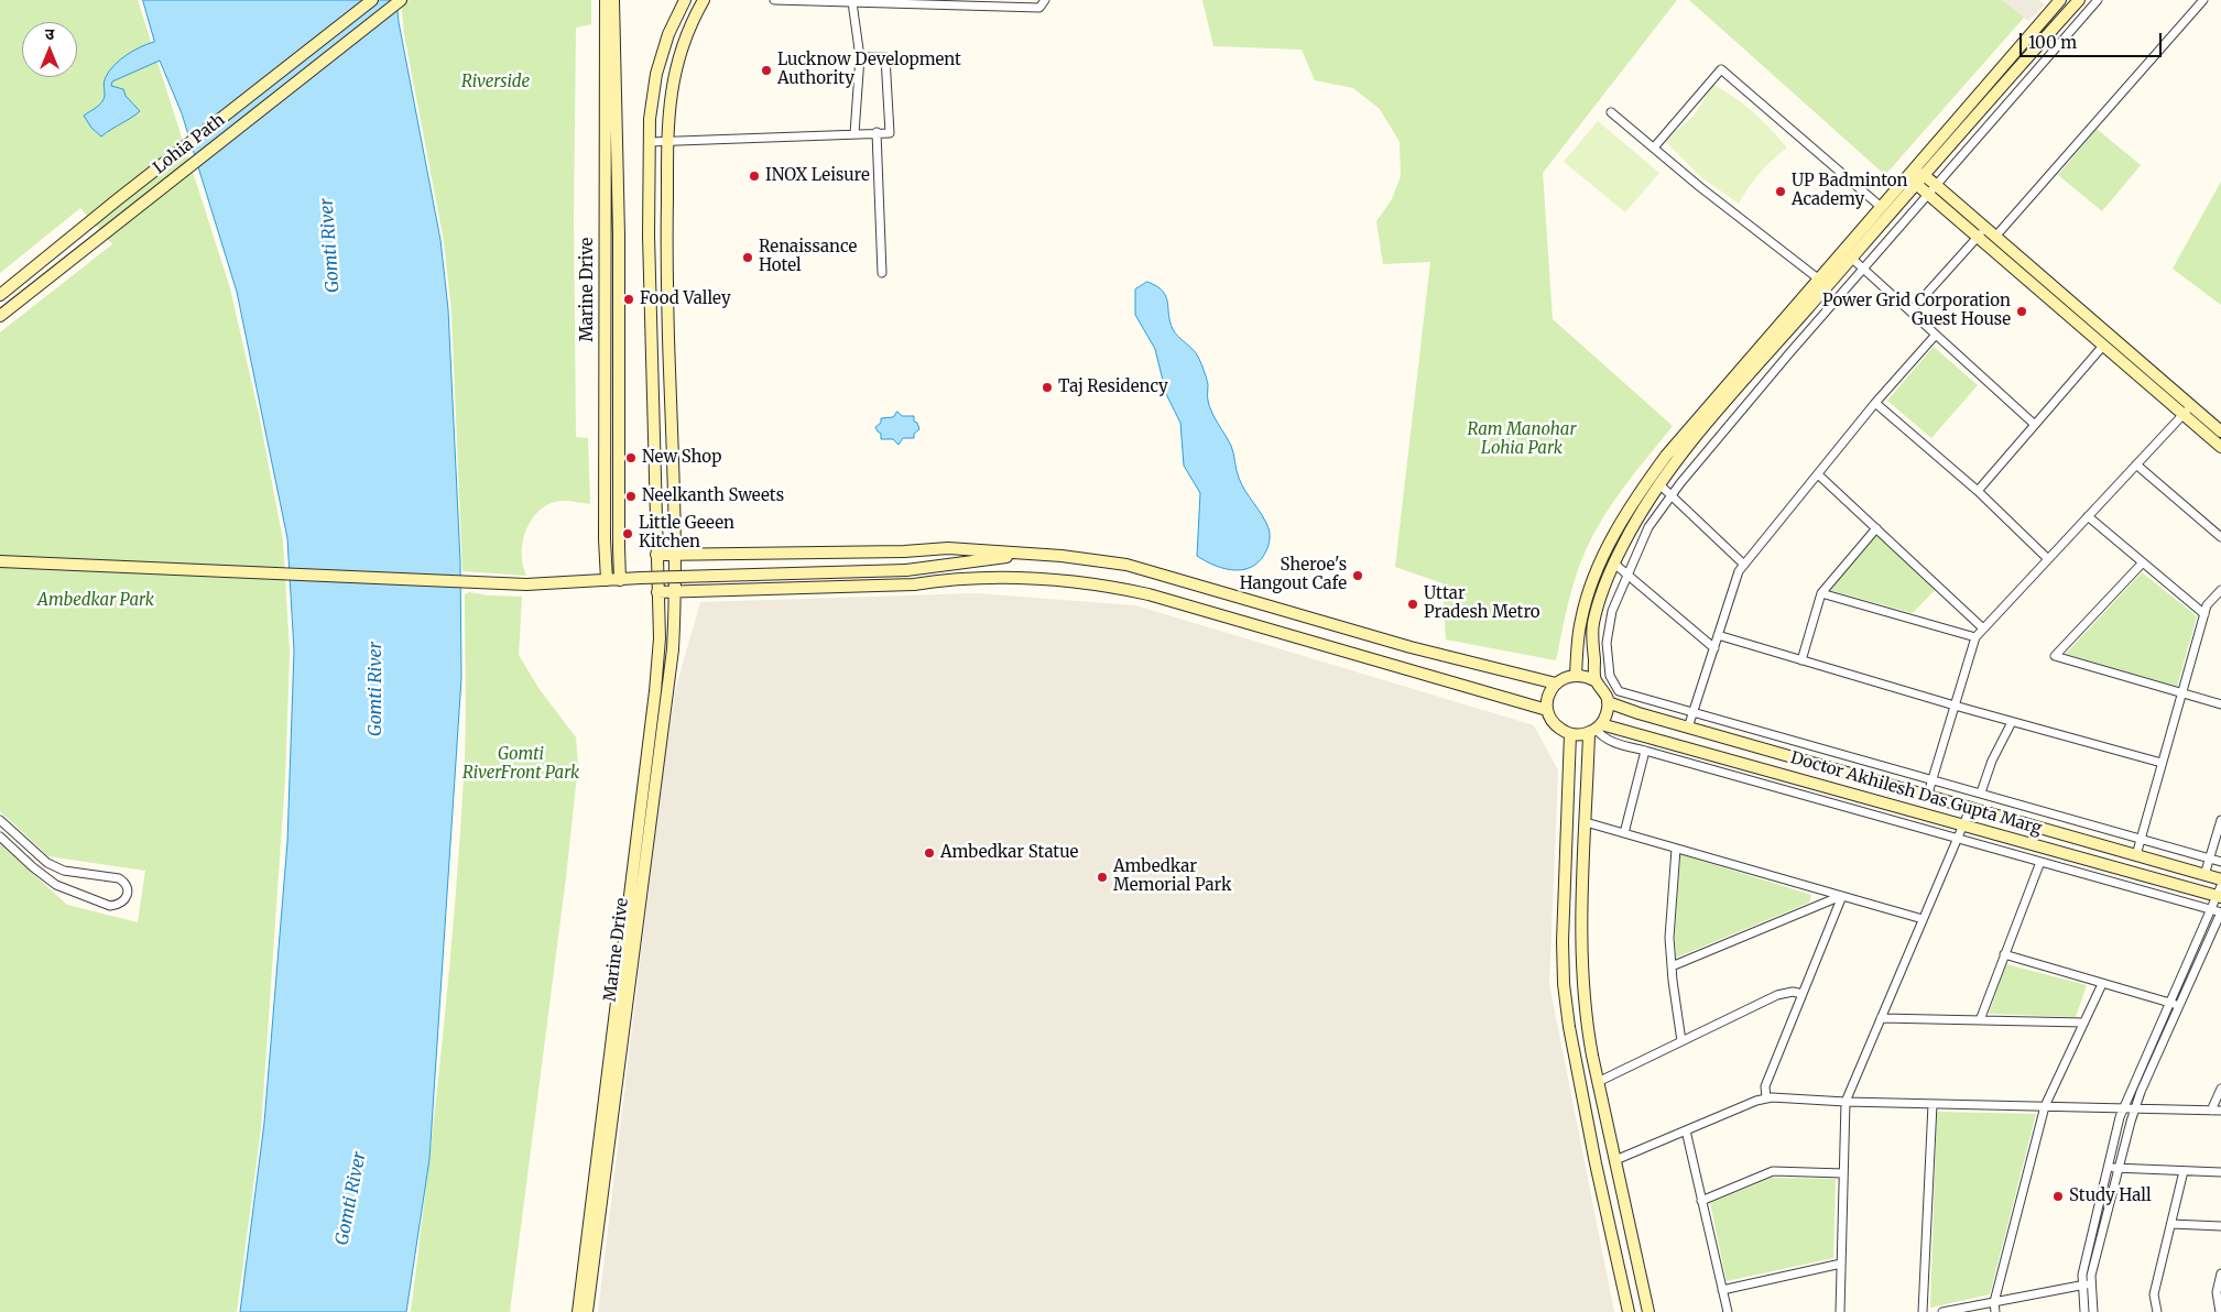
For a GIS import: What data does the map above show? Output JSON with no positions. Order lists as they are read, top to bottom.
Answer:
{
  "streets": {
    "street": ["Lohia Path", "Marine Drive", "Doctor Akhilesh Das Gupta Marg"]
  },
  "water": ["Gomti River"],
  "parks": [
    "Riverside",
    "Ram Manohar Lohia Park",
    "Ambedkar Park",
    "Gomti RiverFront Park"
  ],
  "places": [
    "Lucknow Development Authority",
    "INOX Leisure",
    "UP Badminton Academy",
    "Renaissance Hotel",
    "Food Valley",
    "Power Grid Corporation Guest House",
    "Taj Residency",
    "New Shop",
    "Neelkanth Sweets",
    "Little Geeen Kitchen",
    "Sheroe's Hangout Cafe",
    "Uttar Pradesh Metro",
    "Ambedkar Statue",
    "Ambedkar Memorial Park",
    "Study Hall"
  ],
  "scale_bar": "100 m",
  "north": "top"
}
